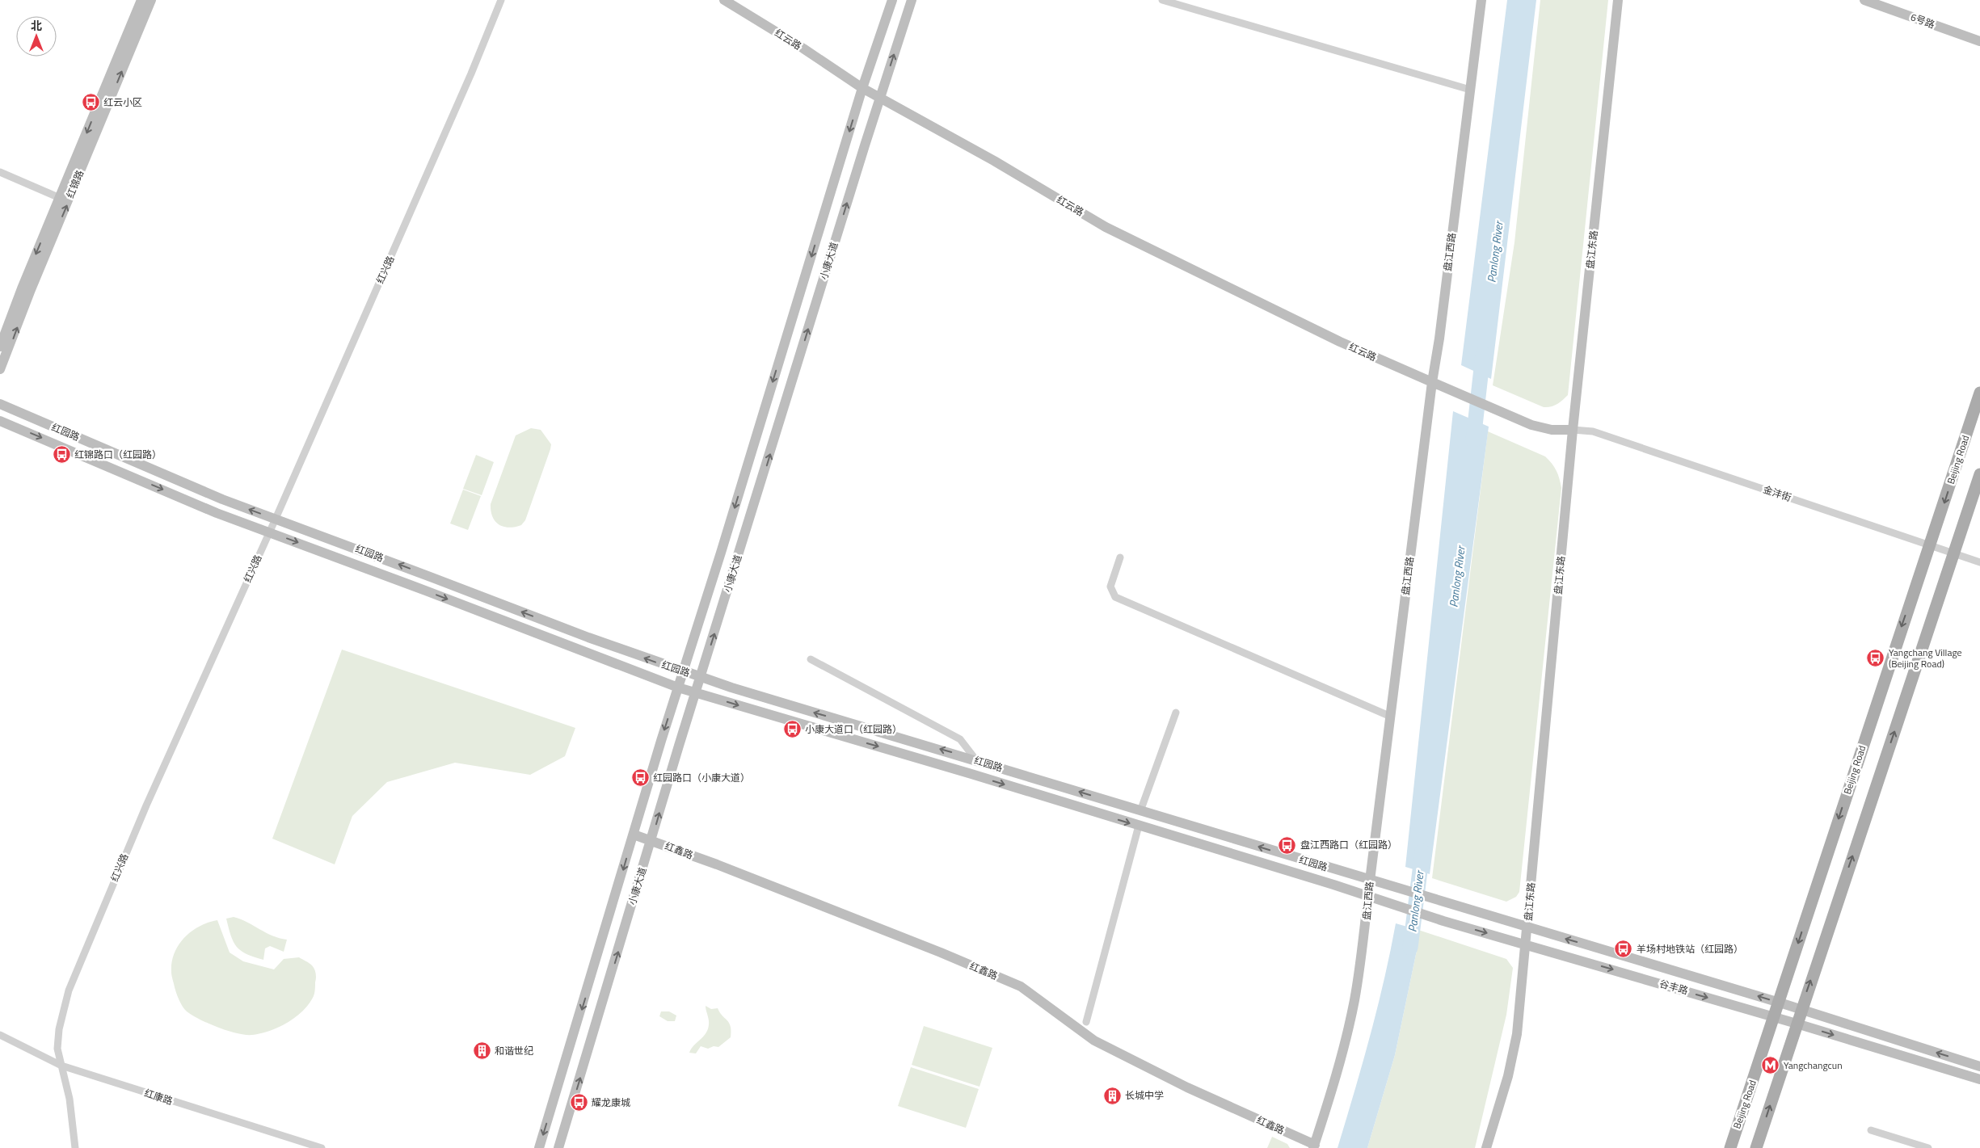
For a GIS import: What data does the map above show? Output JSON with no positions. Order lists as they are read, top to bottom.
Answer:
{
  "streets": {
    "main road": [
      "6号路",
      "红云路",
      "红锦路",
      "盘江东路",
      "盘江西路",
      "小康大道",
      "红园路",
      "Beijing Road",
      "红鑫路",
      "谷丰路"
    ],
    "street": ["红兴路", "金沣街", "红康路"]
  },
  "crossings": [
    ["红云路", "盘江东路"],
    ["红云路", "盘江西路"],
    ["红云路", "小康大道"],
    ["红云路", "金沣街"],
    ["盘江东路", "金沣街"],
    ["盘江东路", "谷丰路"],
    ["盘江西路", "红园路"],
    ["盘江西路", "红鑫路"],
    ["盘江西路", "谷丰路"],
    ["小康大道", "红园路"],
    ["小康大道", "红鑫路"],
    ["红兴路", "红园路"],
    ["红兴路", "红康路"],
    ["红园路", "谷丰路"],
    ["Beijing Road", "金沣街"],
    ["Beijing Road", "谷丰路"]
  ],
  "water": ["Panlong River"],
  "places": {
    "bus stop": [
      "红云小区",
      "红锦路口（红园路）",
      "Yangchang Village (Beijing Road)",
      "小康大道口（红园路）",
      "红园路口（小康大道）",
      "盘江西路口（红园路）",
      "羊场村地铁站（红园路）",
      "耀龙康城"
    ],
    "building": ["和谐世纪", "长城中学"],
    "metro station": ["Yangchangcun"]
  },
  "north": "top"
}
